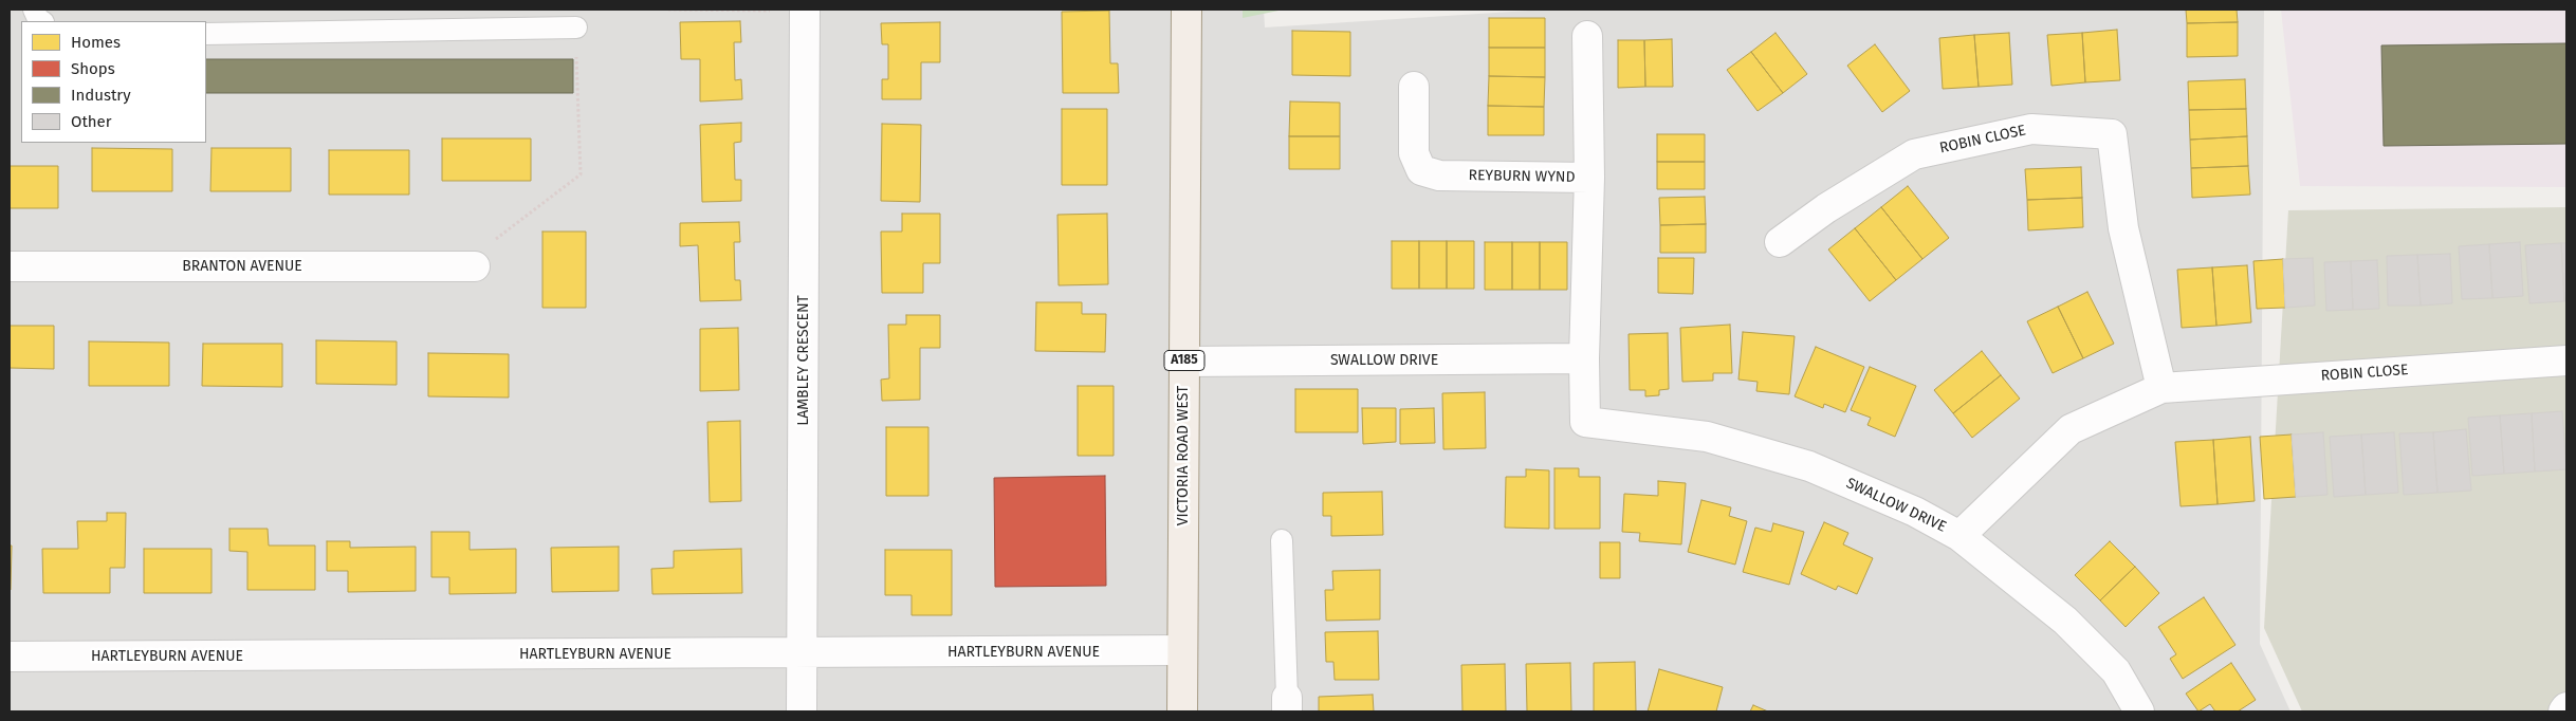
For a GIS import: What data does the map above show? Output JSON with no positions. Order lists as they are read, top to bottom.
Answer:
{
  "streets": {
    "main road": ["A185", "VICTORIA ROAD WEST"],
    "street": [
      "ROBIN CLOSE",
      "REYBURN WYND",
      "BRANTON AVENUE",
      "LAMBLEY CRESCENT",
      "SWALLOW DRIVE",
      "HARTLEYBURN AVENUE"
    ]
  },
  "crossings": [
    ["ROBIN CLOSE", "SWALLOW DRIVE"],
    ["REYBURN WYND", "SWALLOW DRIVE"],
    ["LAMBLEY CRESCENT", "HARTLEYBURN AVENUE"],
    ["SWALLOW DRIVE", "VICTORIA ROAD WEST"],
    ["VICTORIA ROAD WEST", "HARTLEYBURN AVENUE"]
  ],
  "legend": [
    "Homes",
    "Shops",
    "Industry",
    "Other"
  ]
}
